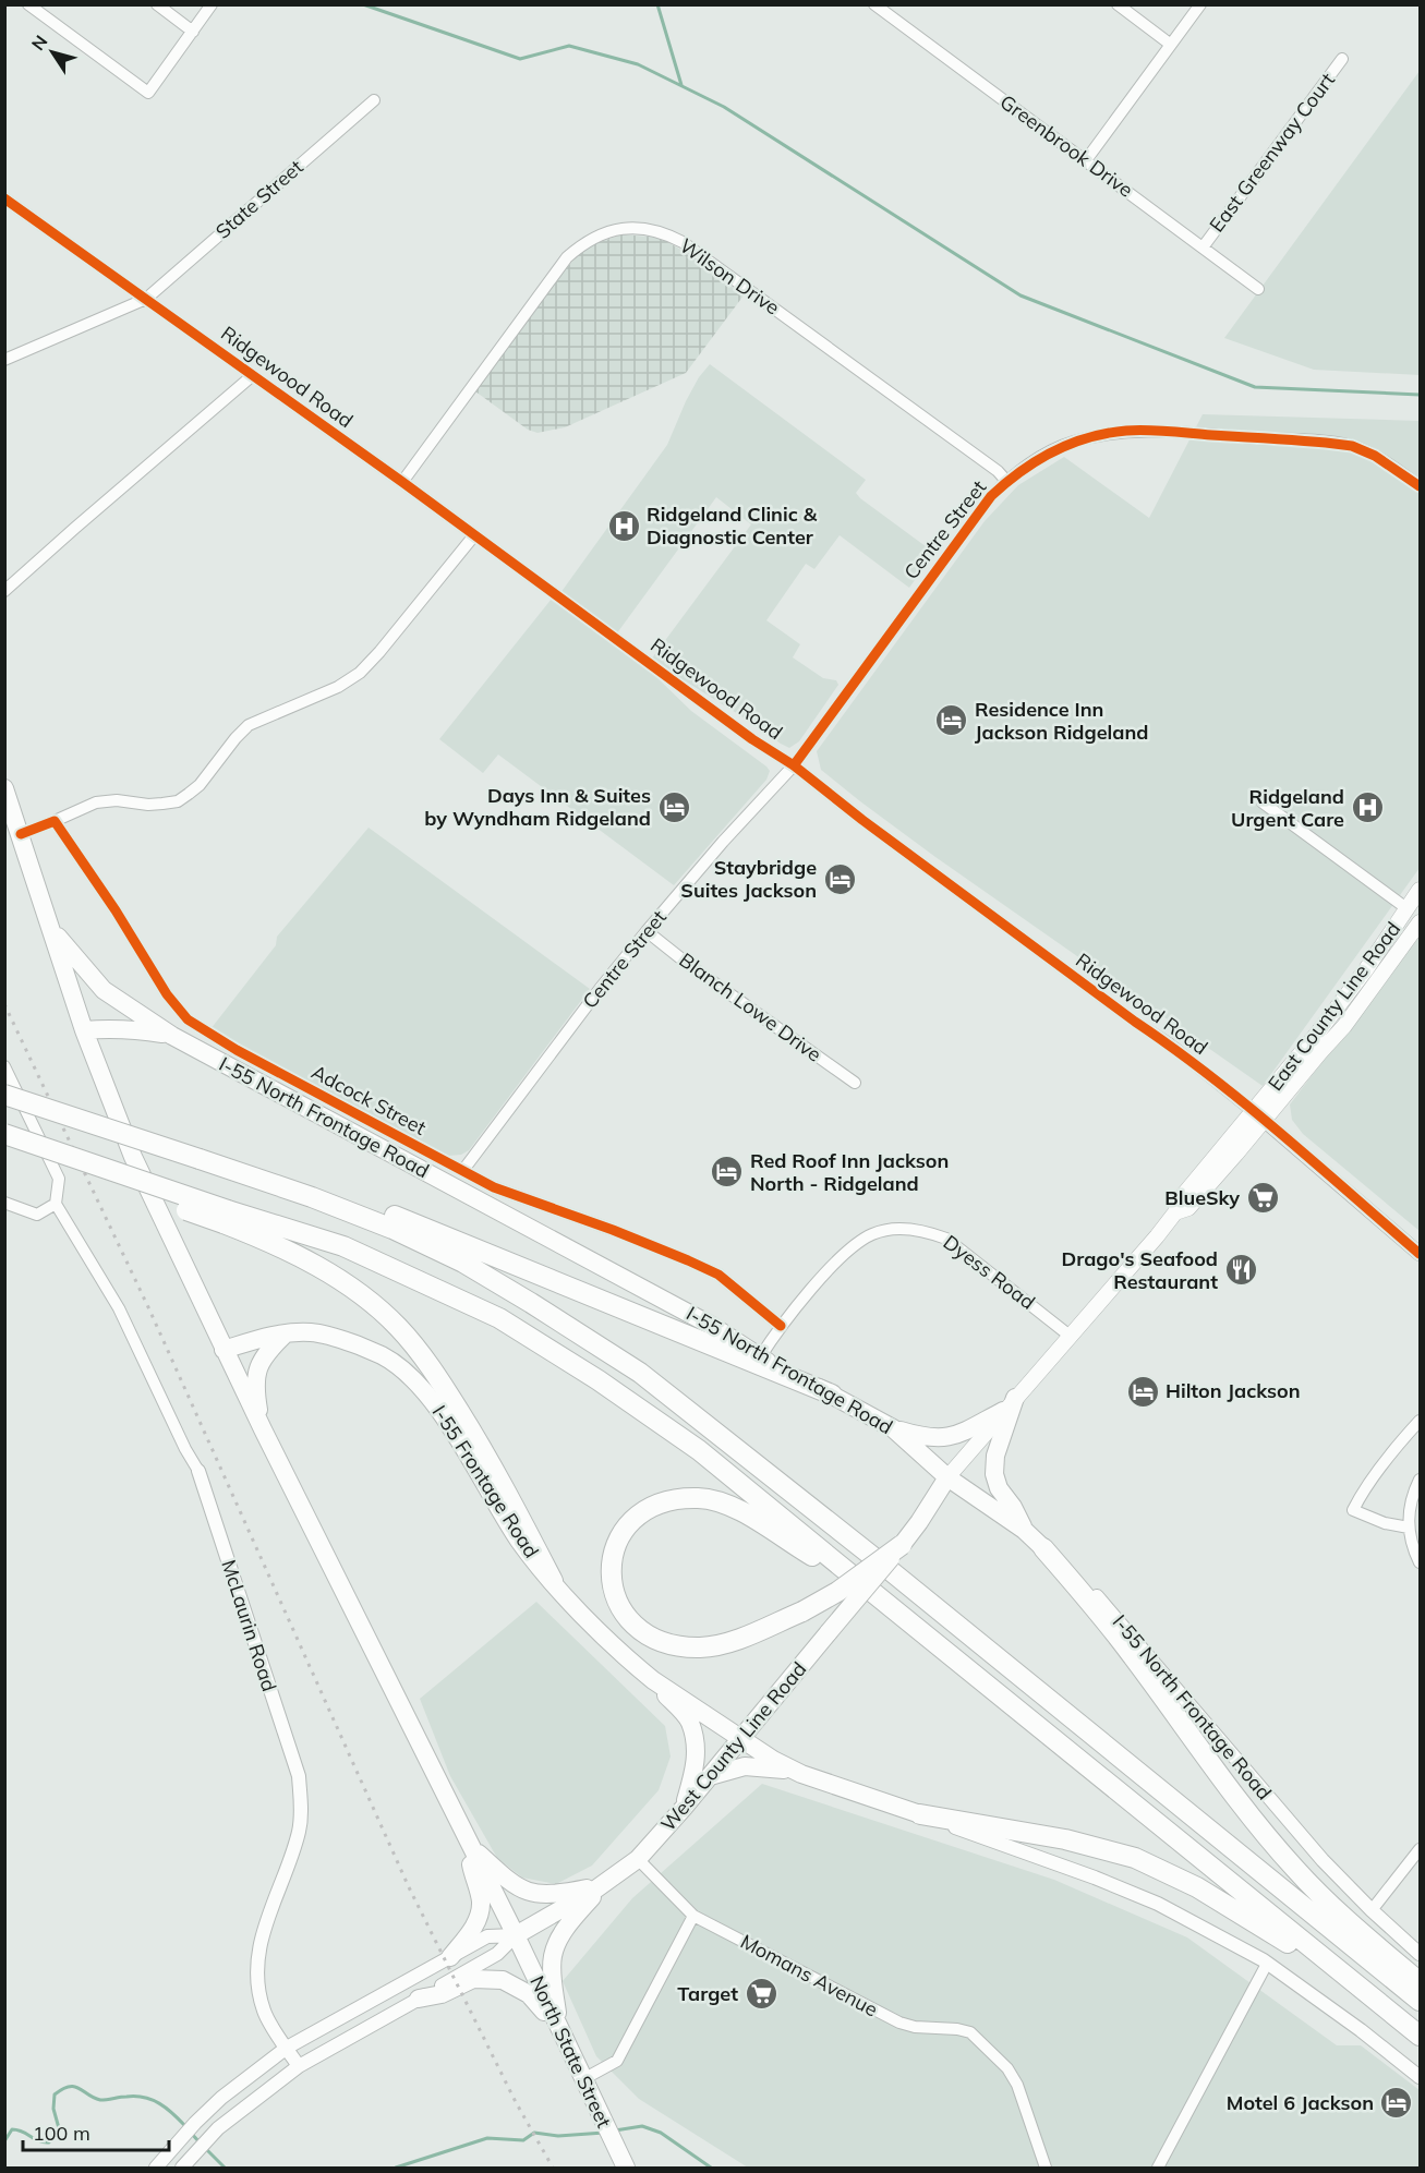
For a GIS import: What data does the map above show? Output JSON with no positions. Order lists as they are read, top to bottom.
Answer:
{
  "streets": {
    "main road": [
      "East County Line Road",
      "I-55 North Frontage Road",
      "I-55 Frontage Road",
      "West County Line Road",
      "North State Street"
    ],
    "street": [
      "Greenbrook Drive",
      "East Greenway Court",
      "State Street",
      "Wilson Drive",
      "Ridgewood Road",
      "Centre Street",
      "Blanch Lowe Drive",
      "Adcock Street",
      "Dyess Road",
      "McLaurin Road",
      "Momans Avenue"
    ]
  },
  "crossings": [
    ["Greenbrook Drive", "East Greenway Court"],
    ["State Street", "Ridgewood Road"],
    ["Wilson Drive", "Ridgewood Road"],
    ["Wilson Drive", "Centre Street"],
    ["Ridgewood Road", "Centre Street"],
    ["Ridgewood Road", "East County Line Road"],
    ["Centre Street", "Blanch Lowe Drive"],
    ["Centre Street", "Adcock Street"],
    ["East County Line Road", "I-55 North Frontage Road"],
    ["East County Line Road", "Dyess Road"],
    ["East County Line Road", "West County Line Road"],
    ["Adcock Street", "Dyess Road"],
    ["I-55 North Frontage Road", "Dyess Road"],
    ["I-55 Frontage Road", "West County Line Road"],
    ["McLaurin Road", "West County Line Road"],
    ["West County Line Road", "Momans Avenue"],
    ["West County Line Road", "North State Street"]
  ],
  "places": {
    "hospital": ["Ridgeland Clinic & Diagnostic Center", "Ridgeland Urgent Care"],
    "hotel": [
      "Residence Inn Jackson Ridgeland",
      "Days Inn & Suites by Wyndham Ridgeland",
      "Staybridge Suites Jackson",
      "Red Roof Inn Jackson North - Ridgeland",
      "Hilton Jackson",
      "Motel 6 Jackson"
    ],
    "supermarket": ["BlueSky", "Target"],
    "restaurant": ["Drago's Seafood Restaurant"]
  },
  "scale_bar": "100 m",
  "north": "top left"
}
